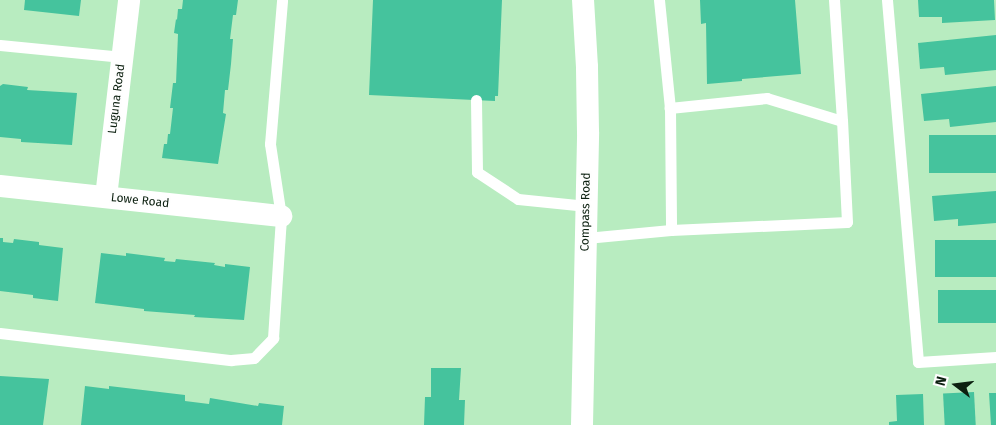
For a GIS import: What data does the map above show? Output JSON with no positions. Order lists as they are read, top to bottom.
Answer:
{
  "streets": {
    "street": ["Luguna Road", "Lowe Road", "Compass Road"]
  },
  "crossings": [
    ["Luguna Road", "Lowe Road"]
  ],
  "north": "left"
}
